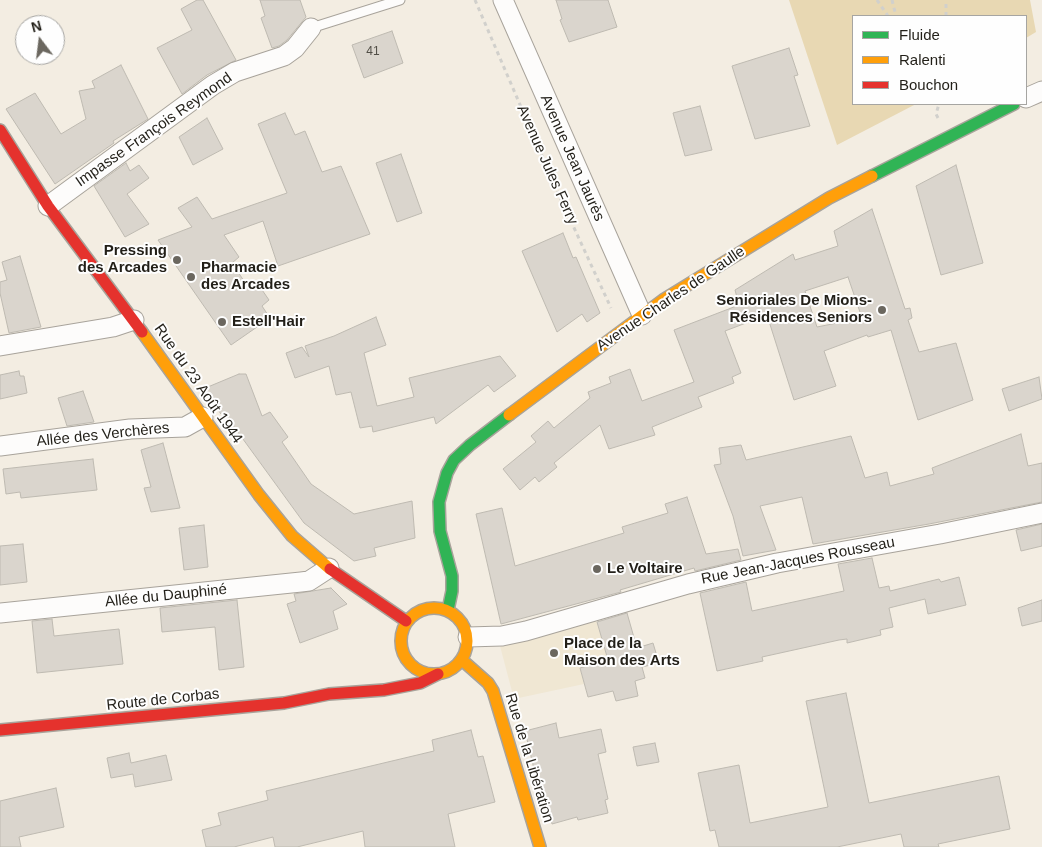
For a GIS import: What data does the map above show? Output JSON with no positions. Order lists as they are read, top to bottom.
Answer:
{
  "streets": {
    "street": [
      "Impasse François Reymond",
      "Avenue Jean Jaurès",
      "Avenue Charles de Gaulle",
      "Rue du 23 Août 1944",
      "Allée des Verchères",
      "Rue Jean-Jacques Rousseau",
      "Allée du Dauphiné",
      "Route de Corbas",
      "Rue de la Libération"
    ],
    "path": ["Avenue Jules Ferry"]
  },
  "crossings": [
    ["Impasse François Reymond", "Rue du 23 Août 1944"],
    ["Avenue Jean Jaurès", "Avenue Charles de Gaulle"],
    ["Avenue Jules Ferry", "Avenue Charles de Gaulle"],
    ["Avenue Charles de Gaulle", "Rue du 23 Août 1944"],
    ["Avenue Charles de Gaulle", "Rue Jean-Jacques Rousseau"],
    ["Avenue Charles de Gaulle", "Route de Corbas"],
    ["Avenue Charles de Gaulle", "Rue de la Libération"],
    ["Rue du 23 Août 1944", "Allée des Verchères"],
    ["Rue du 23 Août 1944", "Rue Jean-Jacques Rousseau"],
    ["Rue du 23 Août 1944", "Allée du Dauphiné"],
    ["Rue du 23 Août 1944", "Route de Corbas"],
    ["Rue du 23 Août 1944", "Rue de la Libération"],
    ["Rue Jean-Jacques Rousseau", "Route de Corbas"],
    ["Rue Jean-Jacques Rousseau", "Rue de la Libération"],
    ["Route de Corbas", "Rue de la Libération"]
  ],
  "places": [
    "Pressing des Arcades",
    "Pharmacie des Arcades",
    "Senioriales De Mions- Résidences Seniors",
    "Estell'Hair",
    "Le Voltaire",
    "Place de la Maison des Arts"
  ],
  "house_numbers": ["41"],
  "legend": ["Fluide", "Ralenti", "Bouchon"],
  "north": "top"
}
